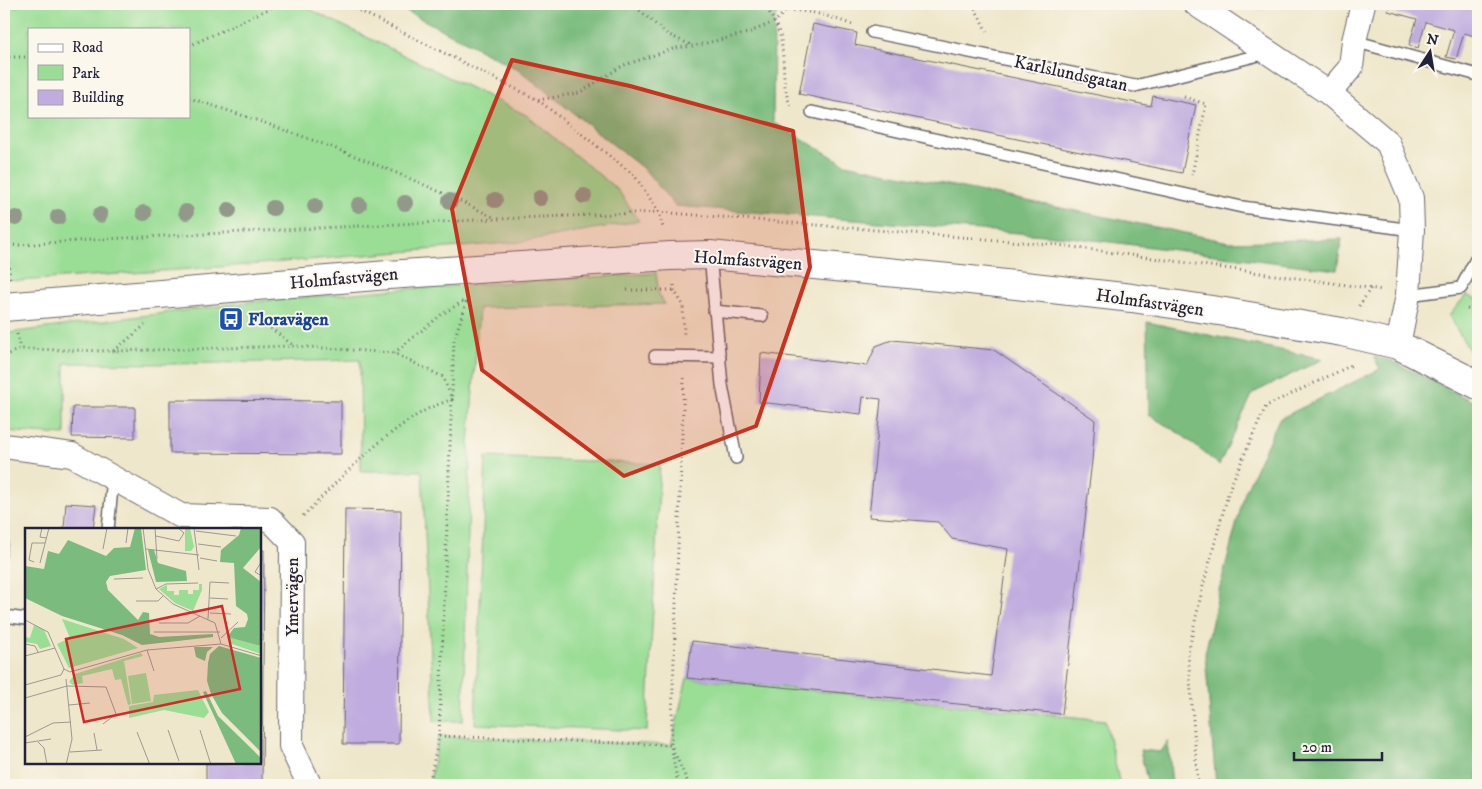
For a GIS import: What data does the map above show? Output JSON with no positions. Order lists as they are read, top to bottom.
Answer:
{
  "streets": {
    "street": ["Holmfastvägen", "Ymervägen"],
    "lane": ["Karlslundsgatan"]
  },
  "places": {
    "bus stop": ["Floravägen"]
  },
  "legend": ["Road", "Park", "Building"],
  "scale_bar": "20 m",
  "north": "top"
}
